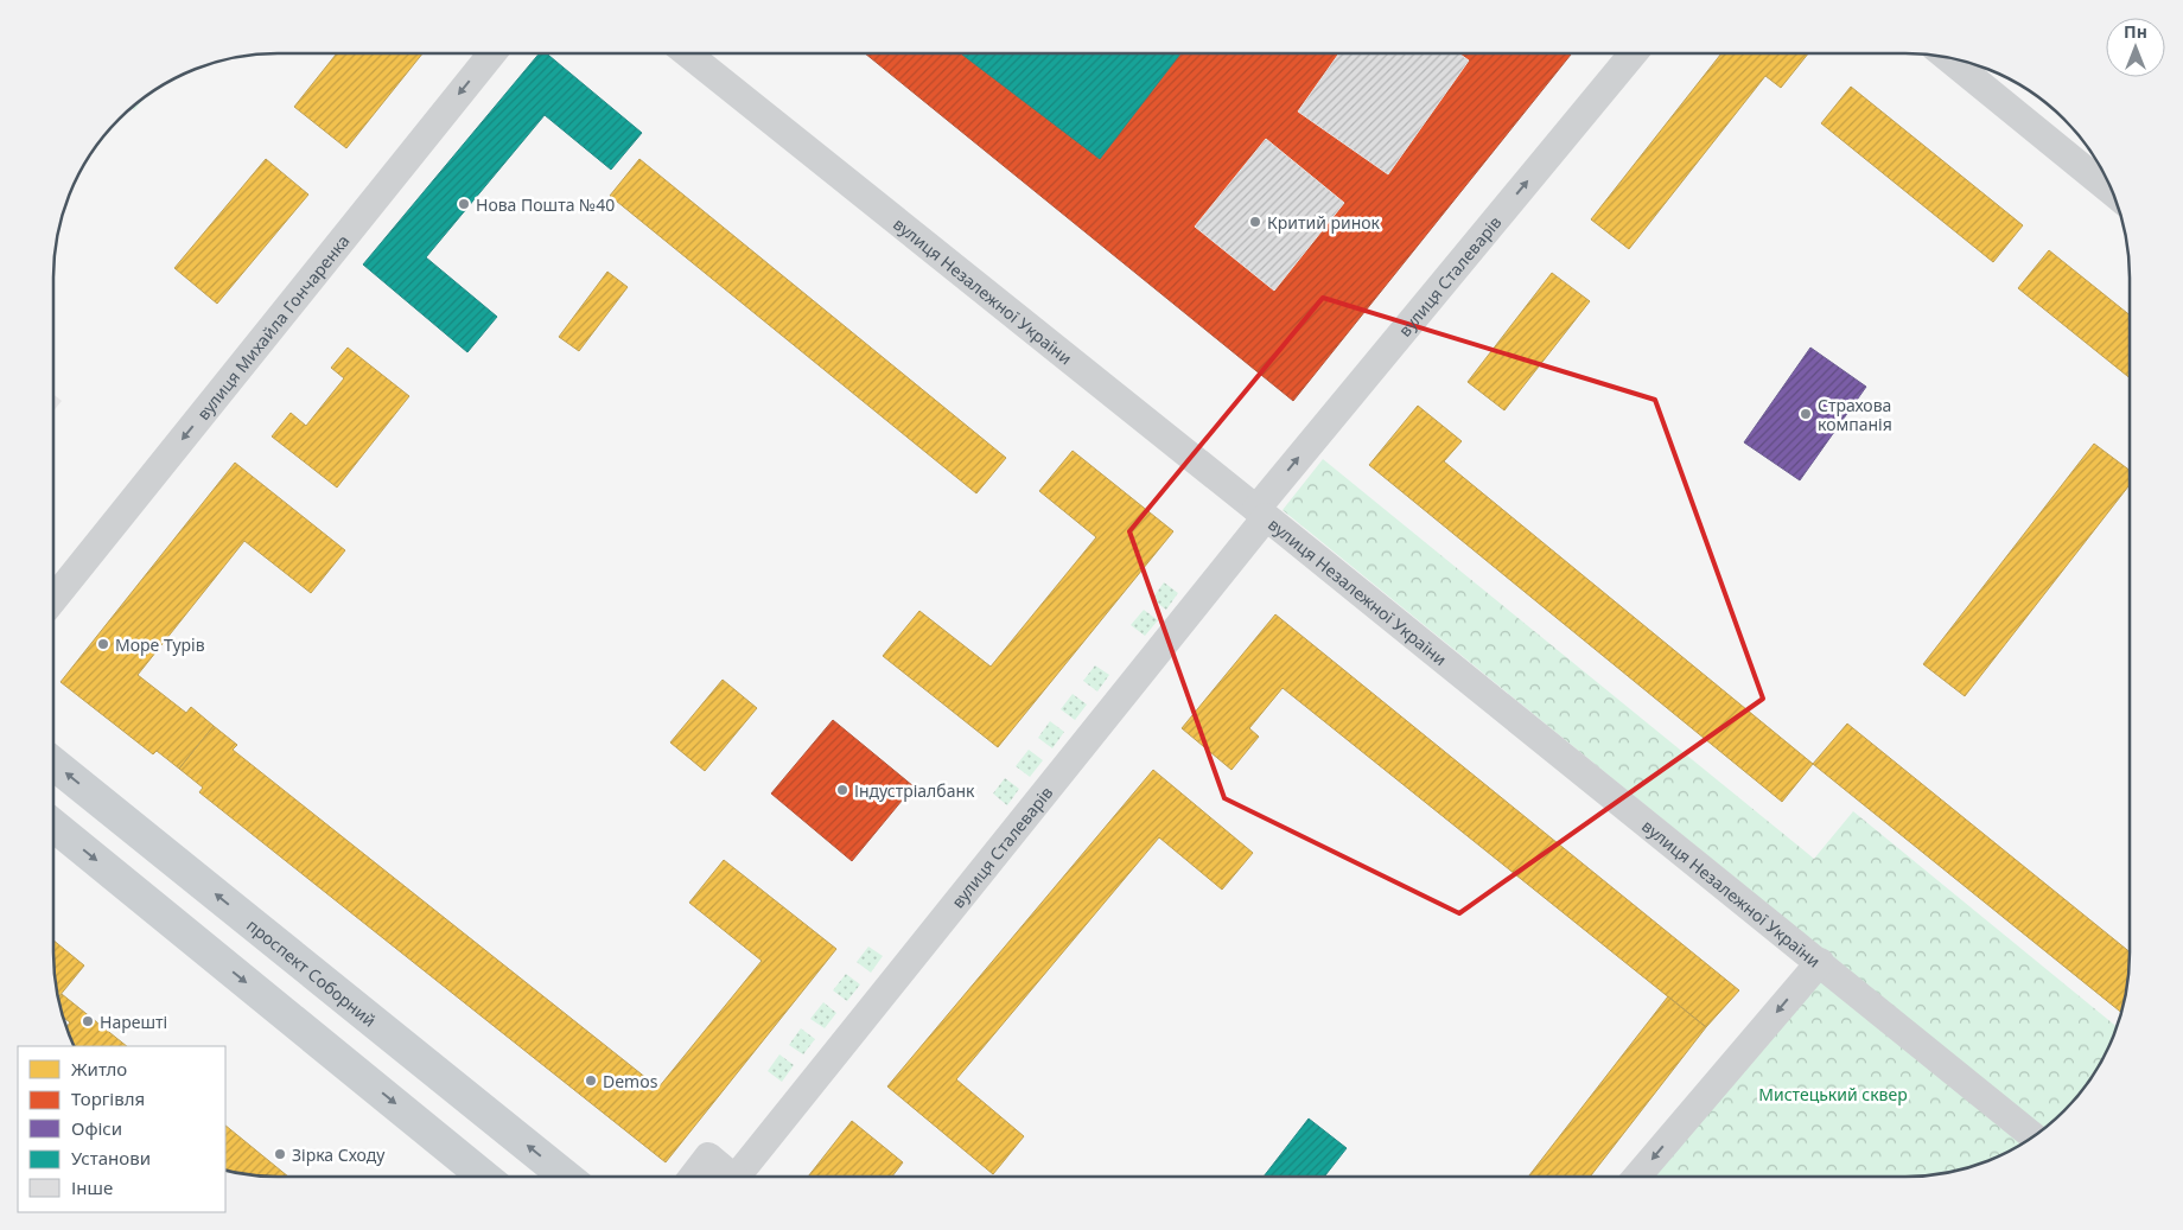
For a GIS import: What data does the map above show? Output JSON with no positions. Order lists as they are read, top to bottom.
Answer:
{
  "streets": {
    "main road": ["проспект Соборний"],
    "street": ["вулиця Сталеварів", "вулиця Незалежної України", "вулиця Михайла Гончаренка"]
  },
  "crossings": [
    ["вулиця Сталеварів", "вулиця Незалежної України"]
  ],
  "one_way": ["вулиця Сталеварів", "вулиця Михайла Гончаренка"],
  "parks": ["Мистецький сквер"],
  "places": [
    "Нова Пошта №40",
    "Критий ринок",
    "Страхова компанія",
    "Море Турiв",
    "Індустріалбанк",
    "Нарешті",
    "Demos",
    "Зірка Сходу"
  ],
  "legend": [
    "Житло",
    "Торгівля",
    "Офіси",
    "Установи",
    "Інше"
  ],
  "north": "top"
}
